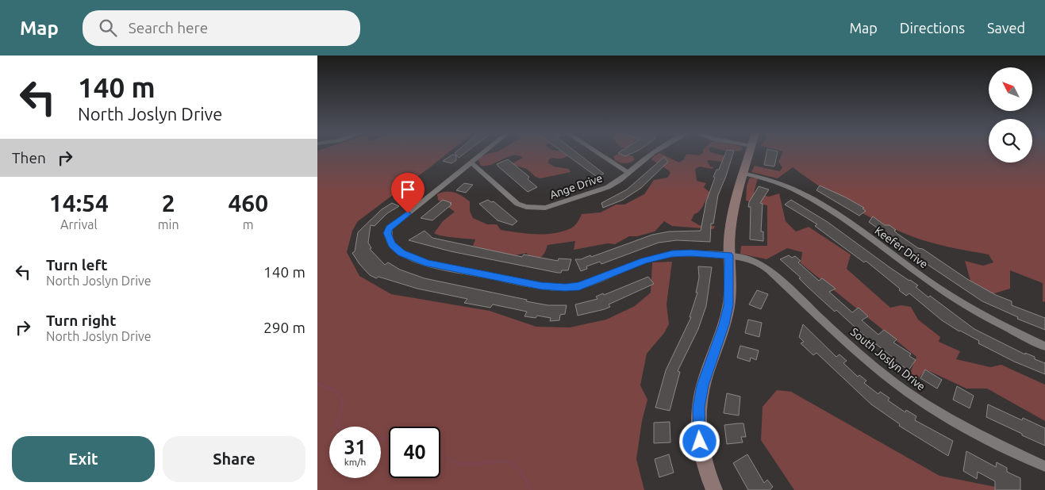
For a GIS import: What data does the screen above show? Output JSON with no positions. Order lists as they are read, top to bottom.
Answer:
{
  "streets": {
    "street": ["Ange Drive", "Keefer Drive", "South Joslyn Drive"]
  },
  "crossings": [
    ["Ange Drive", "South Joslyn Drive"]
  ],
  "north": "top left",
  "page": {
    "header": "Map",
    "search": "Search here",
    "nav": ["Map", "Directions", "Saved"],
    "turn": ["140 m", "North Joslyn Drive"],
    "then": "Then",
    "eta": [
      "14:54",
      "Arrival",
      "2",
      "min",
      "460",
      "m"
    ],
    "list": [
      {
        "name": "Turn left",
        "note": "North Joslyn Drive",
        "value": "140 m"
      },
      {
        "name": "Turn right",
        "note": "North Joslyn Drive",
        "value": "290 m"
      }
    ],
    "speed": "31 km/h",
    "limit": "40",
    "buttons": ["Exit", "Share"]
  }
}
